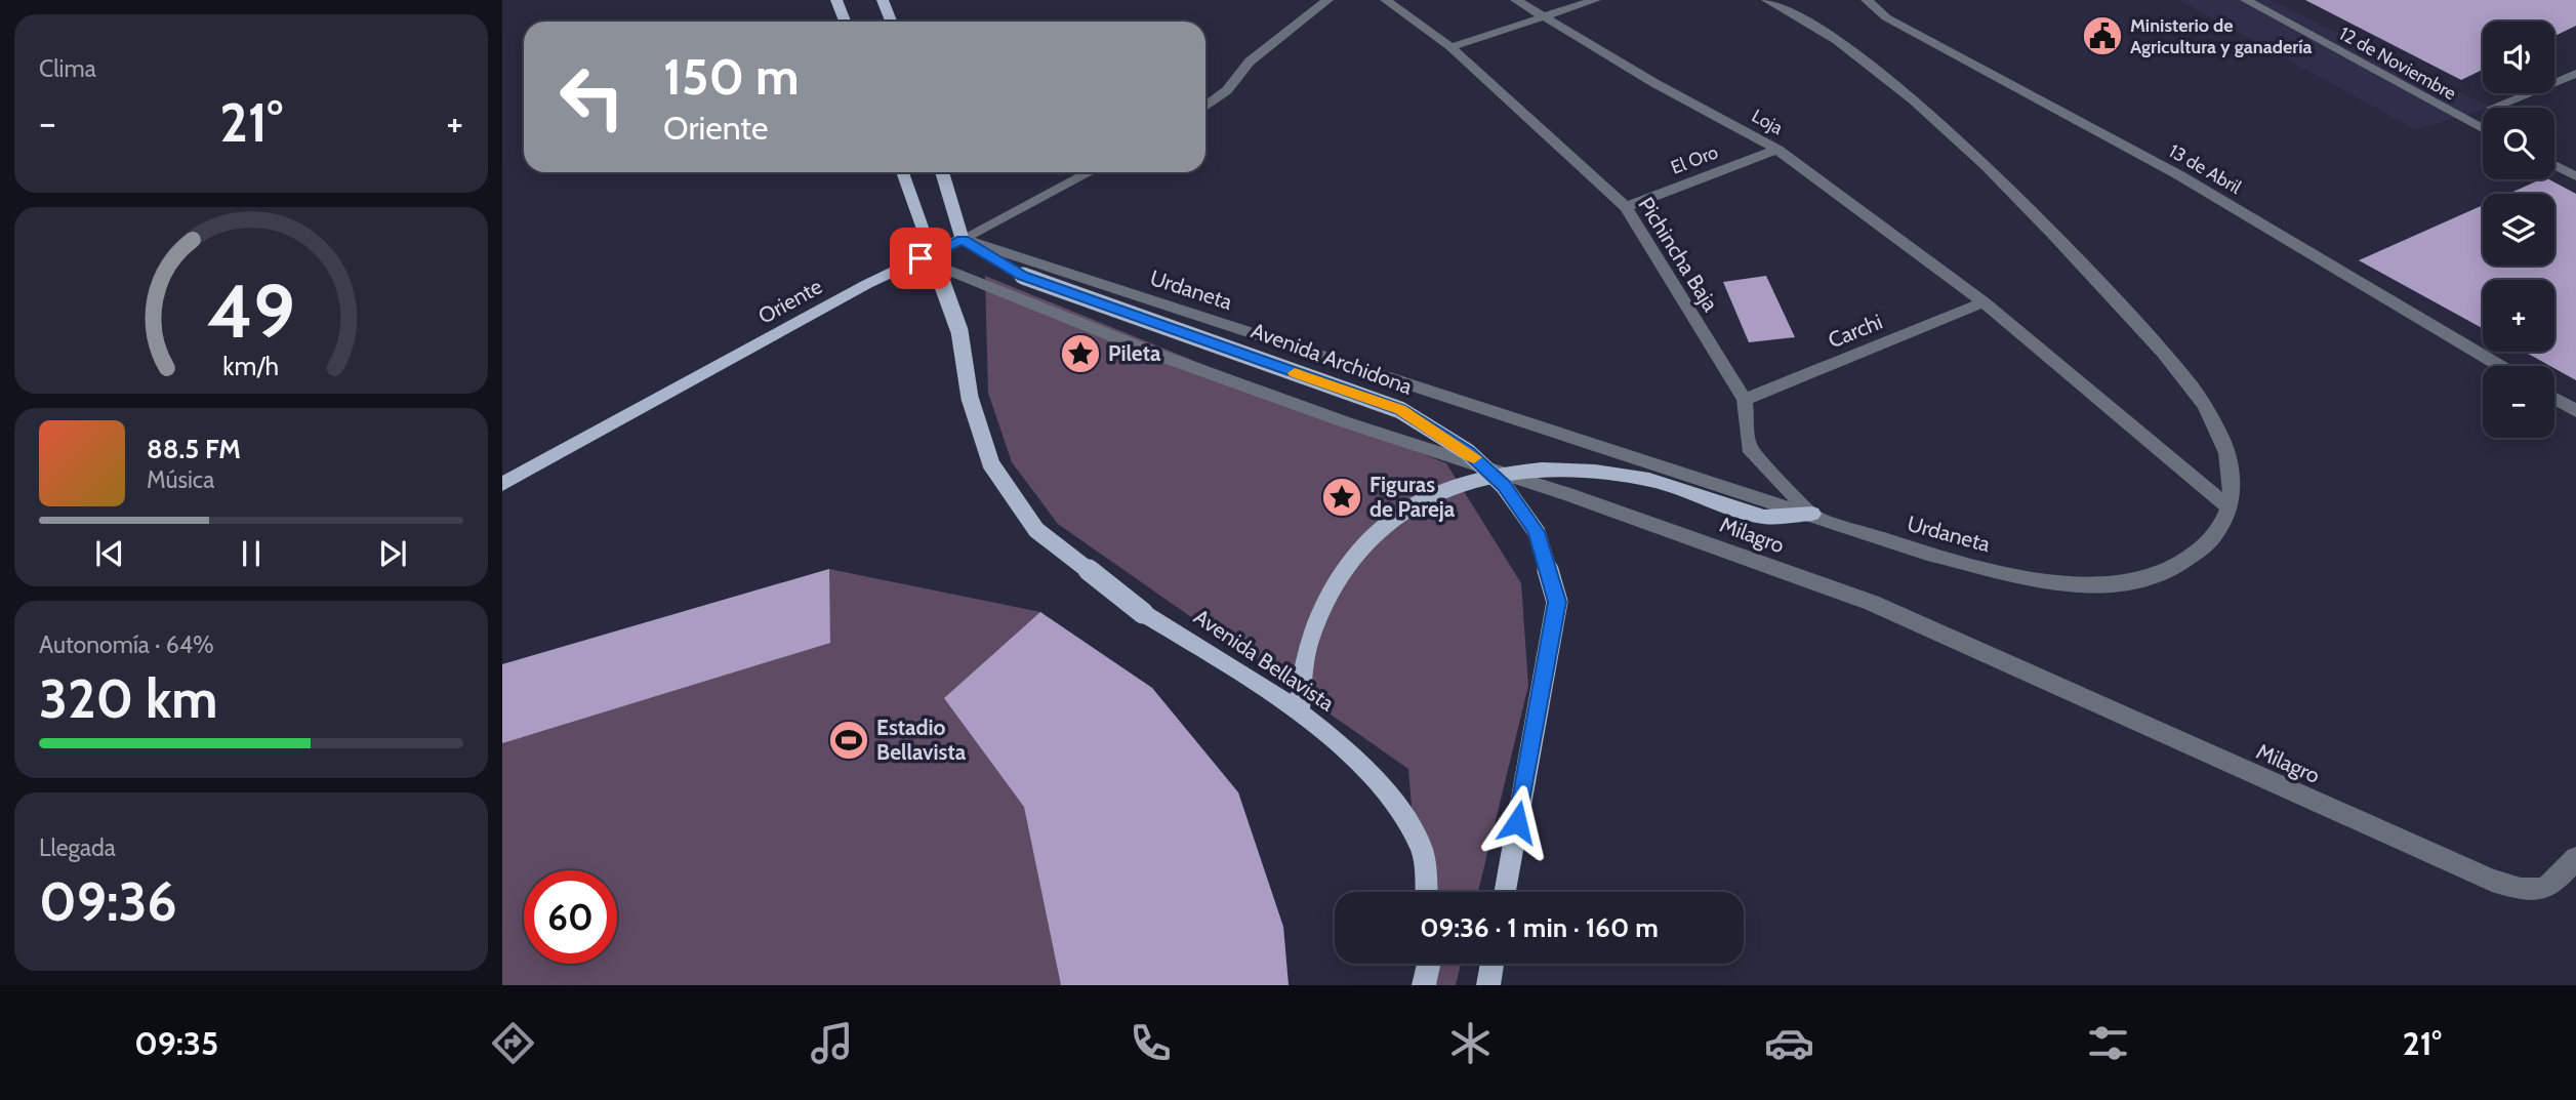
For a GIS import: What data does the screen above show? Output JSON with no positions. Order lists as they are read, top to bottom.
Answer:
{
  "streets": {
    "main road": ["Oriente", "Avenida Archidona", "Avenida Bellavista"],
    "street": [
      "12 de Noviembre",
      "Loja",
      "El Oro",
      "13 de Abril",
      "Pichincha Baja",
      "Urdaneta",
      "Carchi",
      "Milagro"
    ]
  },
  "crossings": [
    ["Loja", "El Oro"],
    ["Loja", "Urdaneta"],
    ["Loja", "Carchi"],
    ["El Oro", "Pichincha Baja"],
    ["Pichincha Baja", "Urdaneta"],
    ["Pichincha Baja", "Carchi"],
    ["Urdaneta", "Oriente"],
    ["Urdaneta", "Avenida Archidona"],
    ["Oriente", "Avenida Archidona"],
    ["Oriente", "Milagro"]
  ],
  "places": {
    "public building": ["Ministerio de Agricultura y ganadería"],
    "place": ["Pileta", "Figuras de Pareja"],
    "sports": ["Estadio Bellavista"]
  },
  "page": {
    "tile": [
      "Clima",
      ["Autonomía · 64%", "320 km"],
      ["Llegada", "09:36"]
    ],
    "map_buttons": ["+", "−"],
    "turn": ["150 m", "Oriente"],
    "heat": ["−", "21°", "+"],
    "song": ["88.5 FM", "Música"],
    "limit": "60",
    "trip": "09:36 · 1 min · 160 m",
    "tabs": ["09:35", "21°"],
    "gauge": ["49", "km/h"]
  }
}
